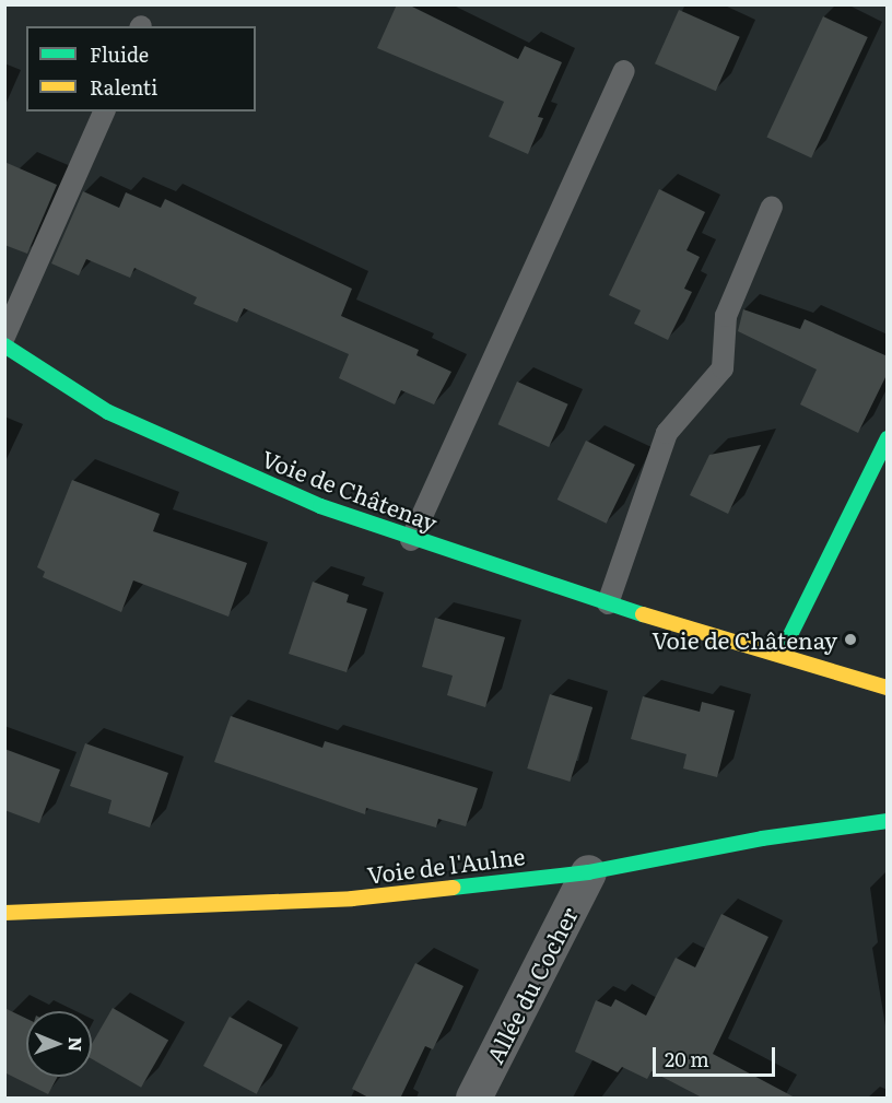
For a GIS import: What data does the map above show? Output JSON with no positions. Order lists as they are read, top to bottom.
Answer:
{
  "streets": {
    "street": ["Voie de Châtenay", "Voie de l'Aulne", "Allée du Cocher"]
  },
  "crossings": [
    ["Voie de l'Aulne", "Allée du Cocher"]
  ],
  "places": ["Voie de Châtenay"],
  "legend": ["Fluide", "Ralenti"],
  "scale_bar": "20 m",
  "north": "right"
}
